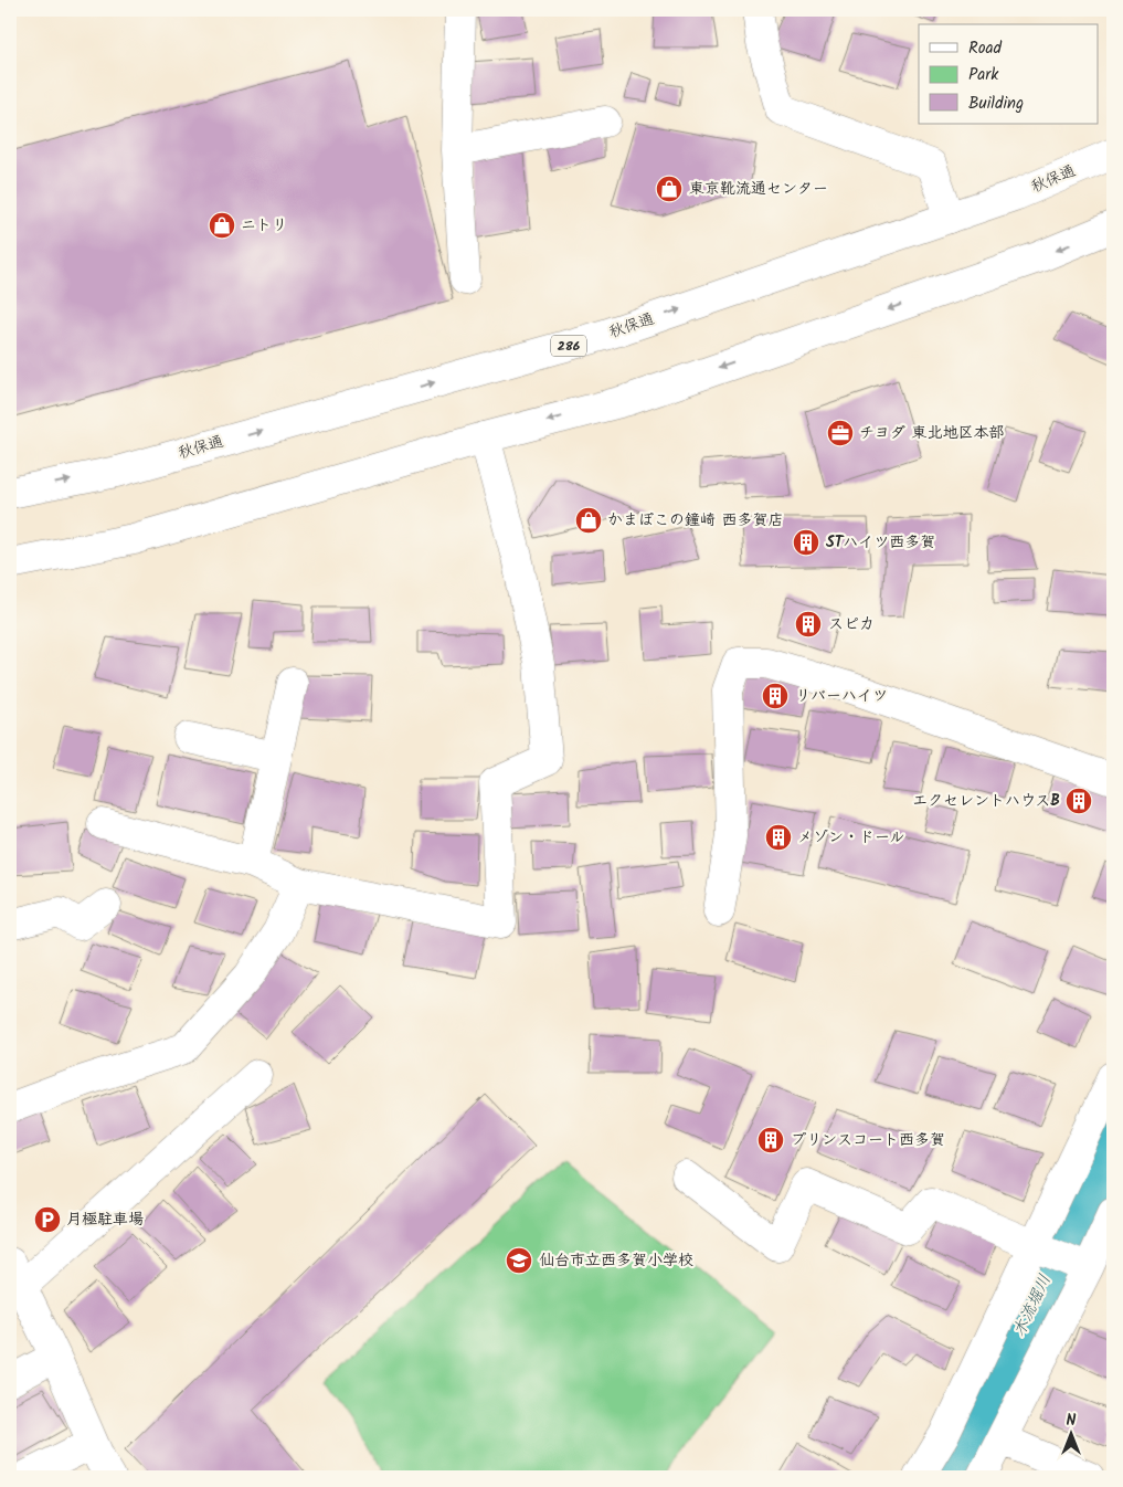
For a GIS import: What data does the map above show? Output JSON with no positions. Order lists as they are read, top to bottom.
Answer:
{
  "streets": {
    "main road": ["秋保通", "286"]
  },
  "water": ["木流堀川"],
  "places": {
    "shop": ["東京靴流通センター", "ニトリ", "かまぼこの鐘崎 西多賀店"],
    "office": ["チヨダ 東北地区本部"],
    "building": [
      "STハイツ西多賀",
      "スピカ",
      "リバーハイツ",
      "エクセレントハウスB",
      "メゾン・ドール",
      "プリンスコート西多賀"
    ],
    "parking": ["月極駐車場"],
    "school or university": ["仙台市立西多賀小学校"]
  },
  "legend": ["Road", "Park", "Building"],
  "north": "top"
}
